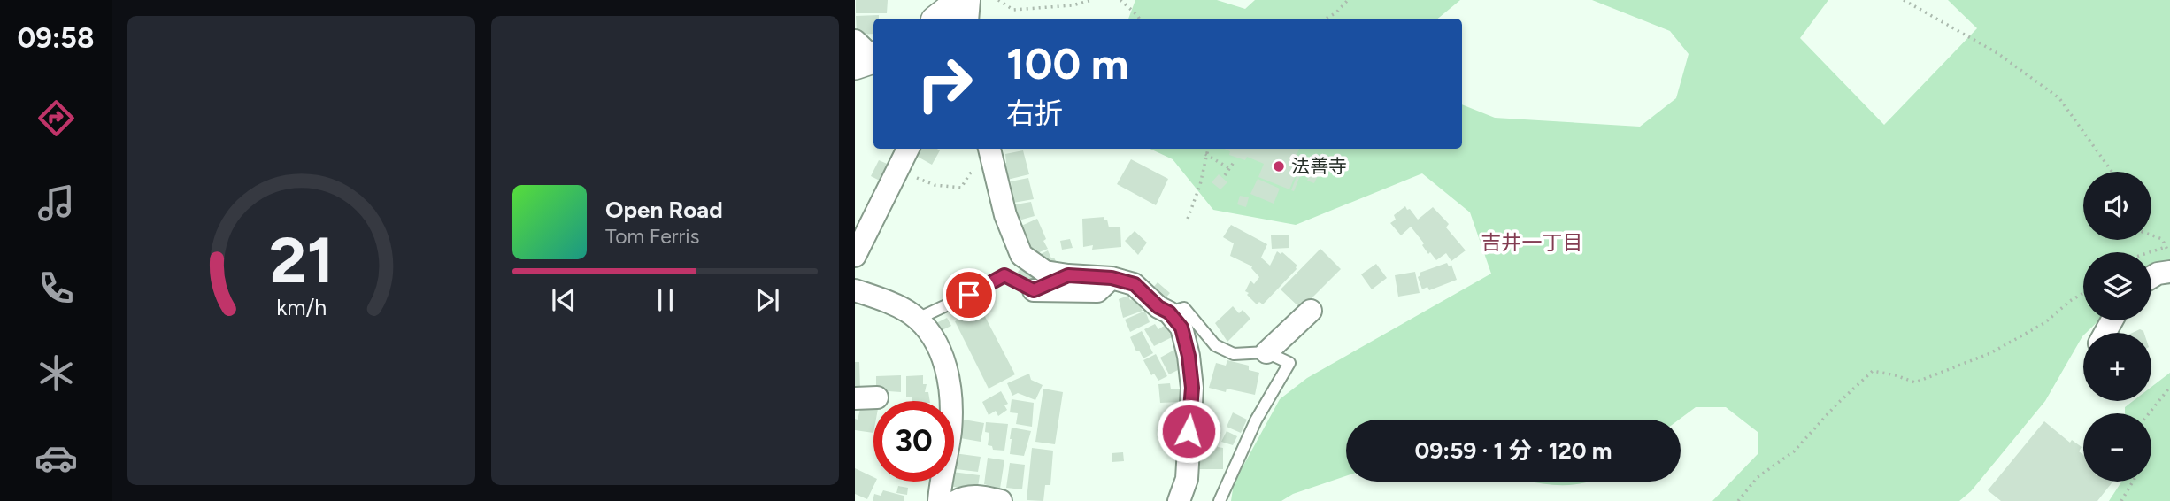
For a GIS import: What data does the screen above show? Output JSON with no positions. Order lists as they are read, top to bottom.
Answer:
{
  "districts": ["吉井一丁目"],
  "places": ["法善寺"],
  "page": {
    "tabs": "09:58",
    "turn": ["100 m", "右折"],
    "map_buttons": ["+", "−"],
    "song": ["Open Road", "Tom Ferris"],
    "limit": "30",
    "trip": "09:59 · 1 分 · 120 m",
    "gauge": ["21", "km/h"]
  }
}
